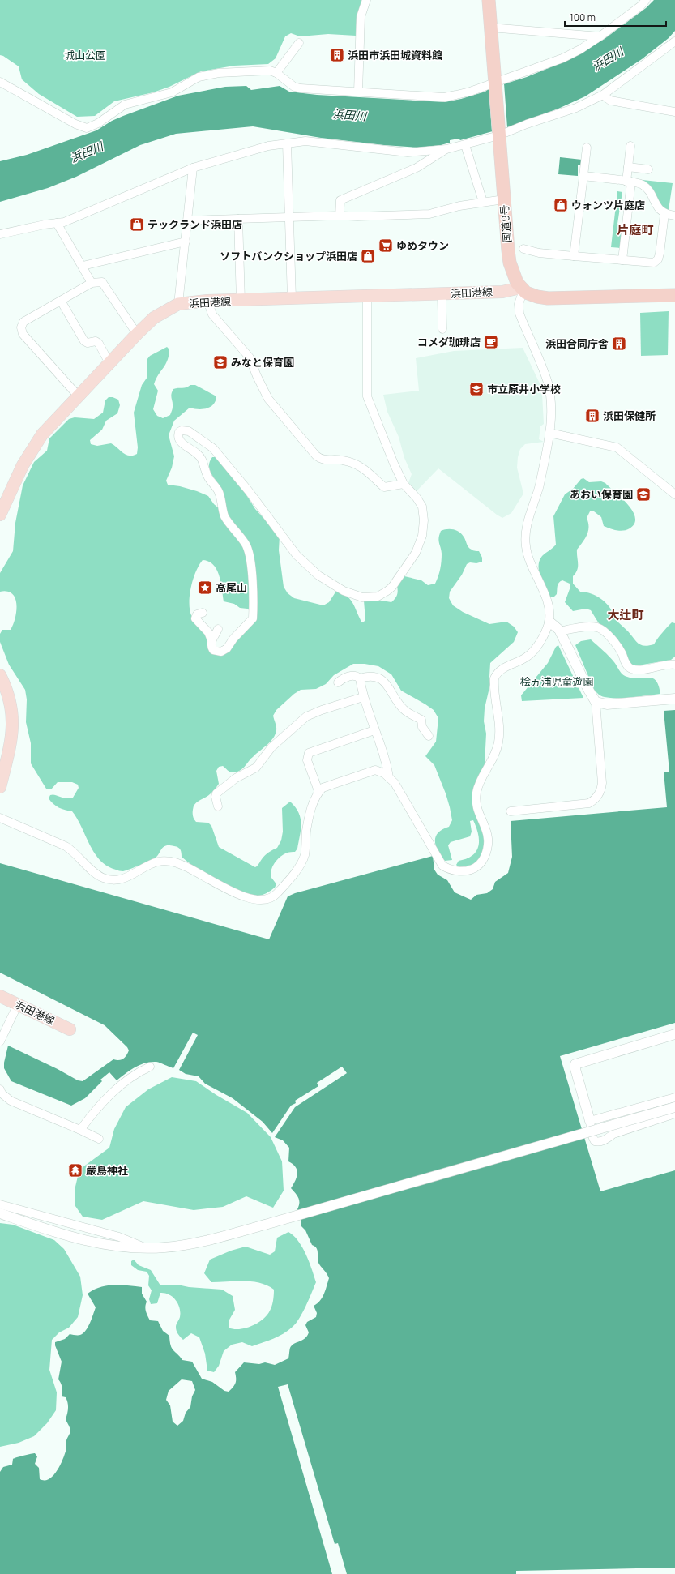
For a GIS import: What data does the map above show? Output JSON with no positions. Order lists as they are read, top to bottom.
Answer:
{
  "streets": {
    "highway": ["国道9号"],
    "main road": ["浜田港線"]
  },
  "crossings": [
    ["国道9号", "浜田港線"]
  ],
  "districts": ["片庭町", "大辻町"],
  "water": ["浜田川"],
  "parks": ["城山公園", "桧ヵ浦児童遊園"],
  "places": {
    "building": ["浜田市浜田城資料館", "浜田合同庁舎", "浜田保健所"],
    "shop": ["ウォンツ片庭店", "テックランド浜田店", "ソフトバンクショップ浜田店"],
    "supermarket": ["ゆめタウン"],
    "cafe": ["コメダ珈琲店"],
    "school or university": ["みなと保育園", "市立原井小学校", "あおい保育園"],
    "place": ["高尾山"],
    "temple": ["嚴島神社"]
  },
  "scale_bar": "100 m"
}
